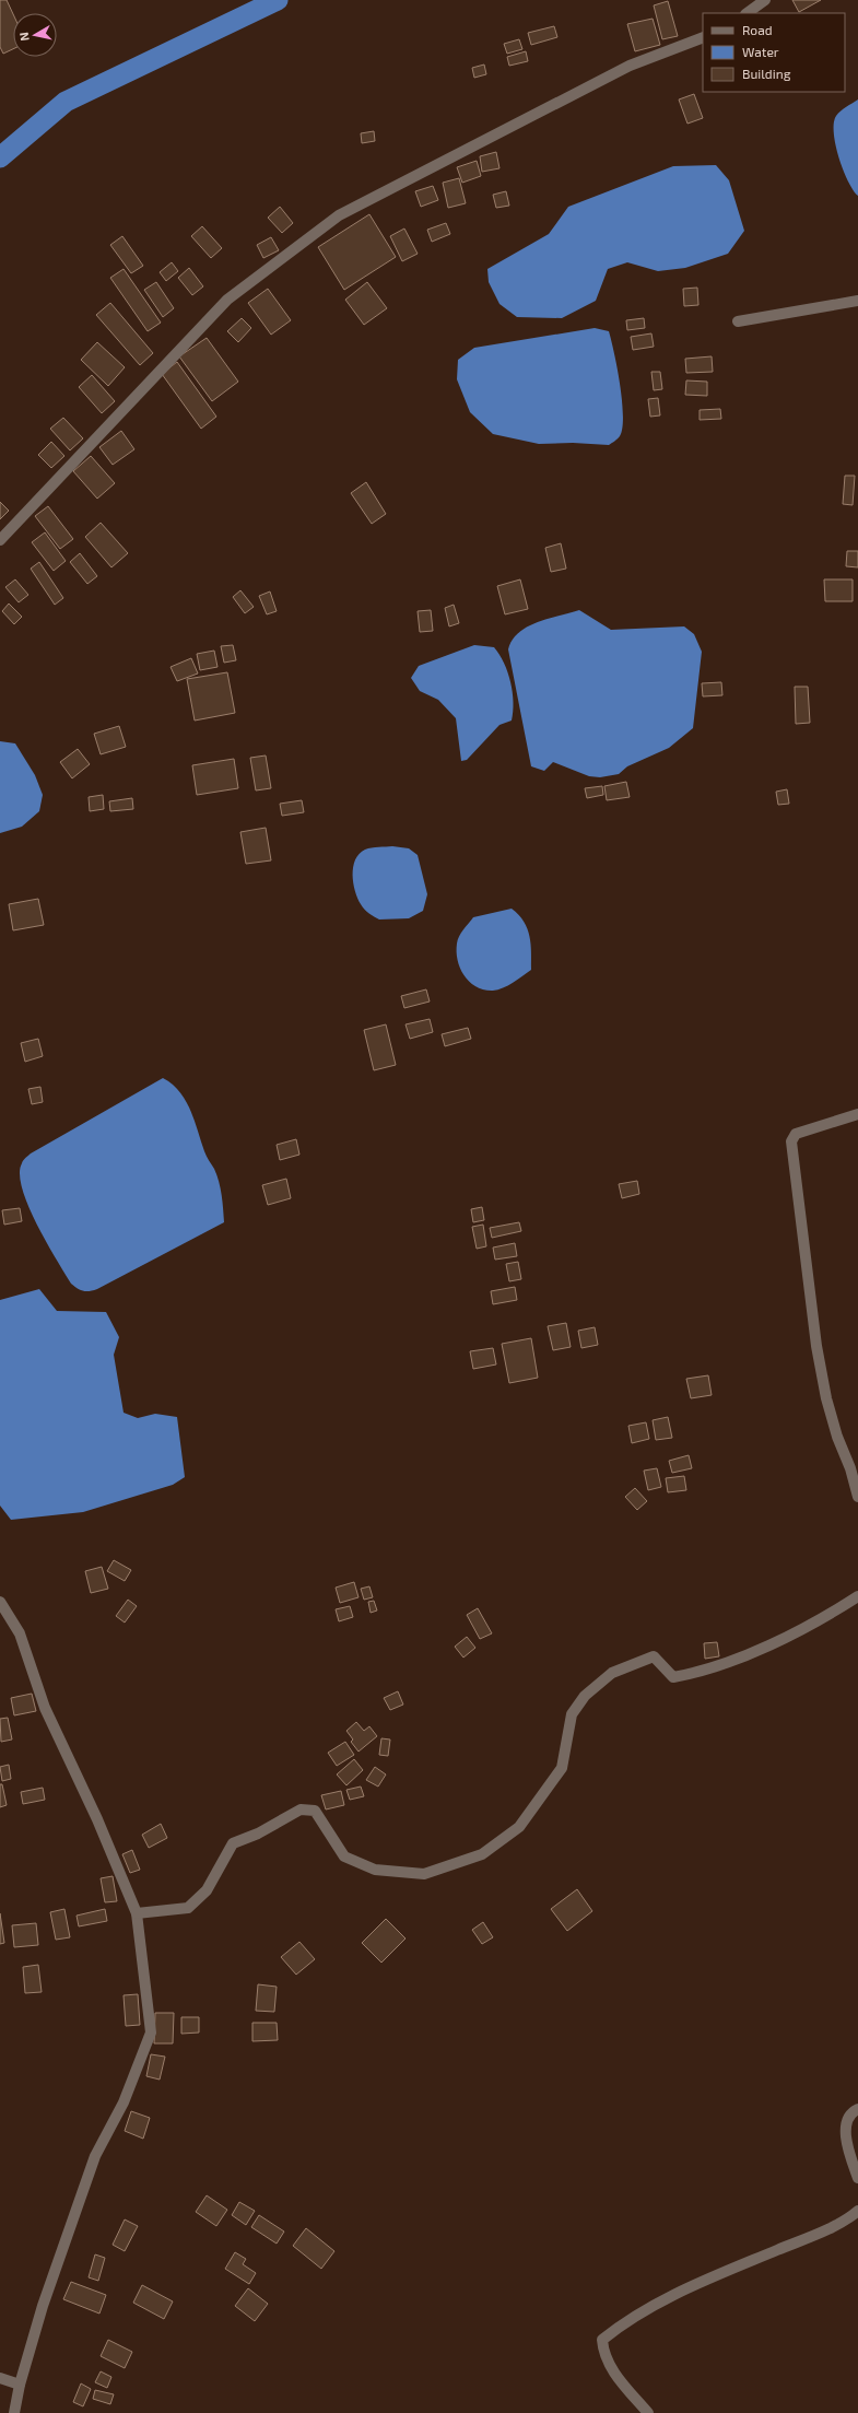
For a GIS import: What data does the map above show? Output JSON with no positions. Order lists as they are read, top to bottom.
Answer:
{
  "legend": ["Road", "Water", "Building"],
  "north": "left"
}
